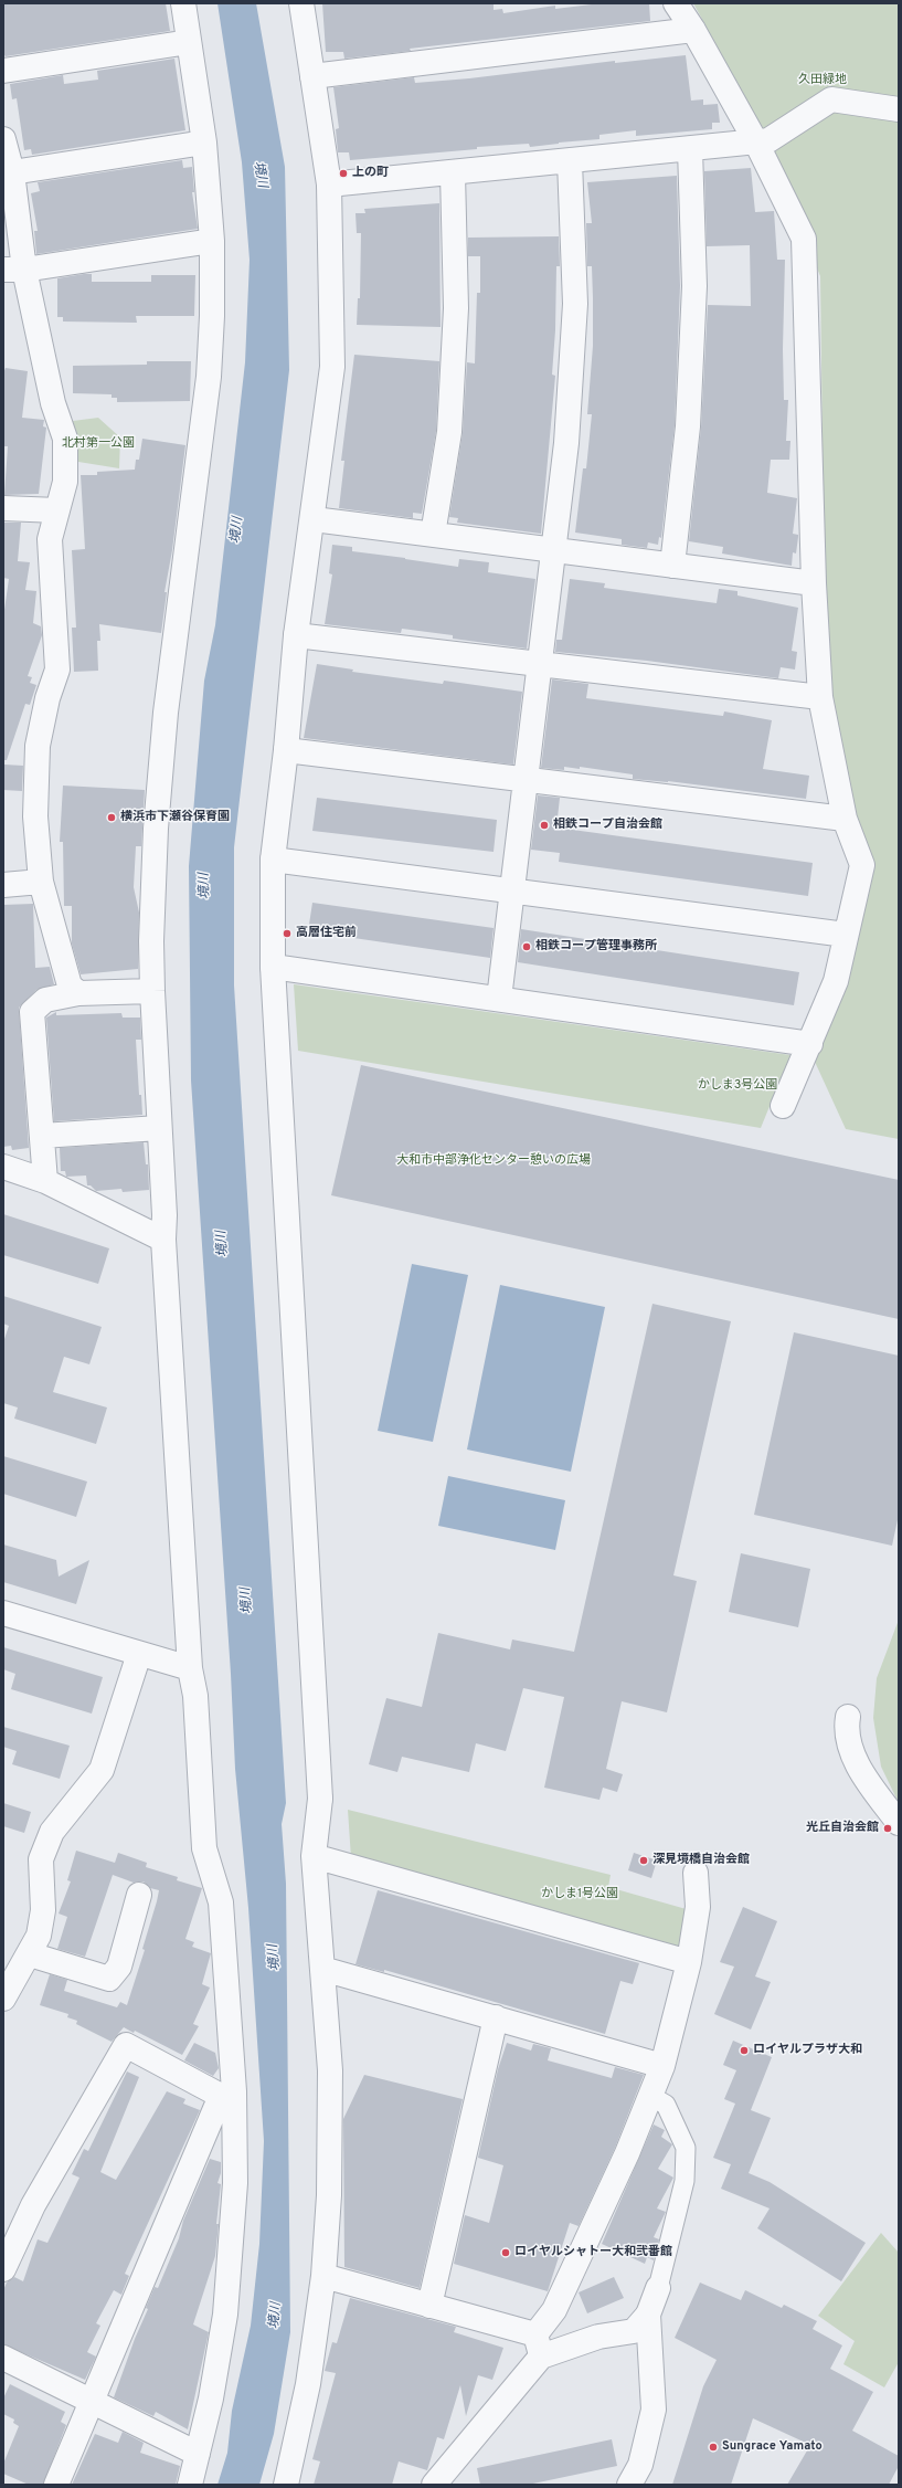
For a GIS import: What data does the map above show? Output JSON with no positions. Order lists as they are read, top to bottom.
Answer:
{
  "water": ["境川"],
  "parks": [
    "久田緑地",
    "北村第一公園",
    "かしま3号公園",
    "大和市中部浄化センター憩いの広場",
    "かしま1号公園"
  ],
  "places": [
    "上の町",
    "横浜市下瀬谷保育園",
    "相鉄コープ自治会館",
    "高層住宅前",
    "相鉄コープ管理事務所",
    "光丘自治会館",
    "深見境橋自治会館",
    "ロイヤルプラザ大和",
    "ロイヤルシャトー大和弐番館",
    "Sungrace Yamato"
  ]
}
